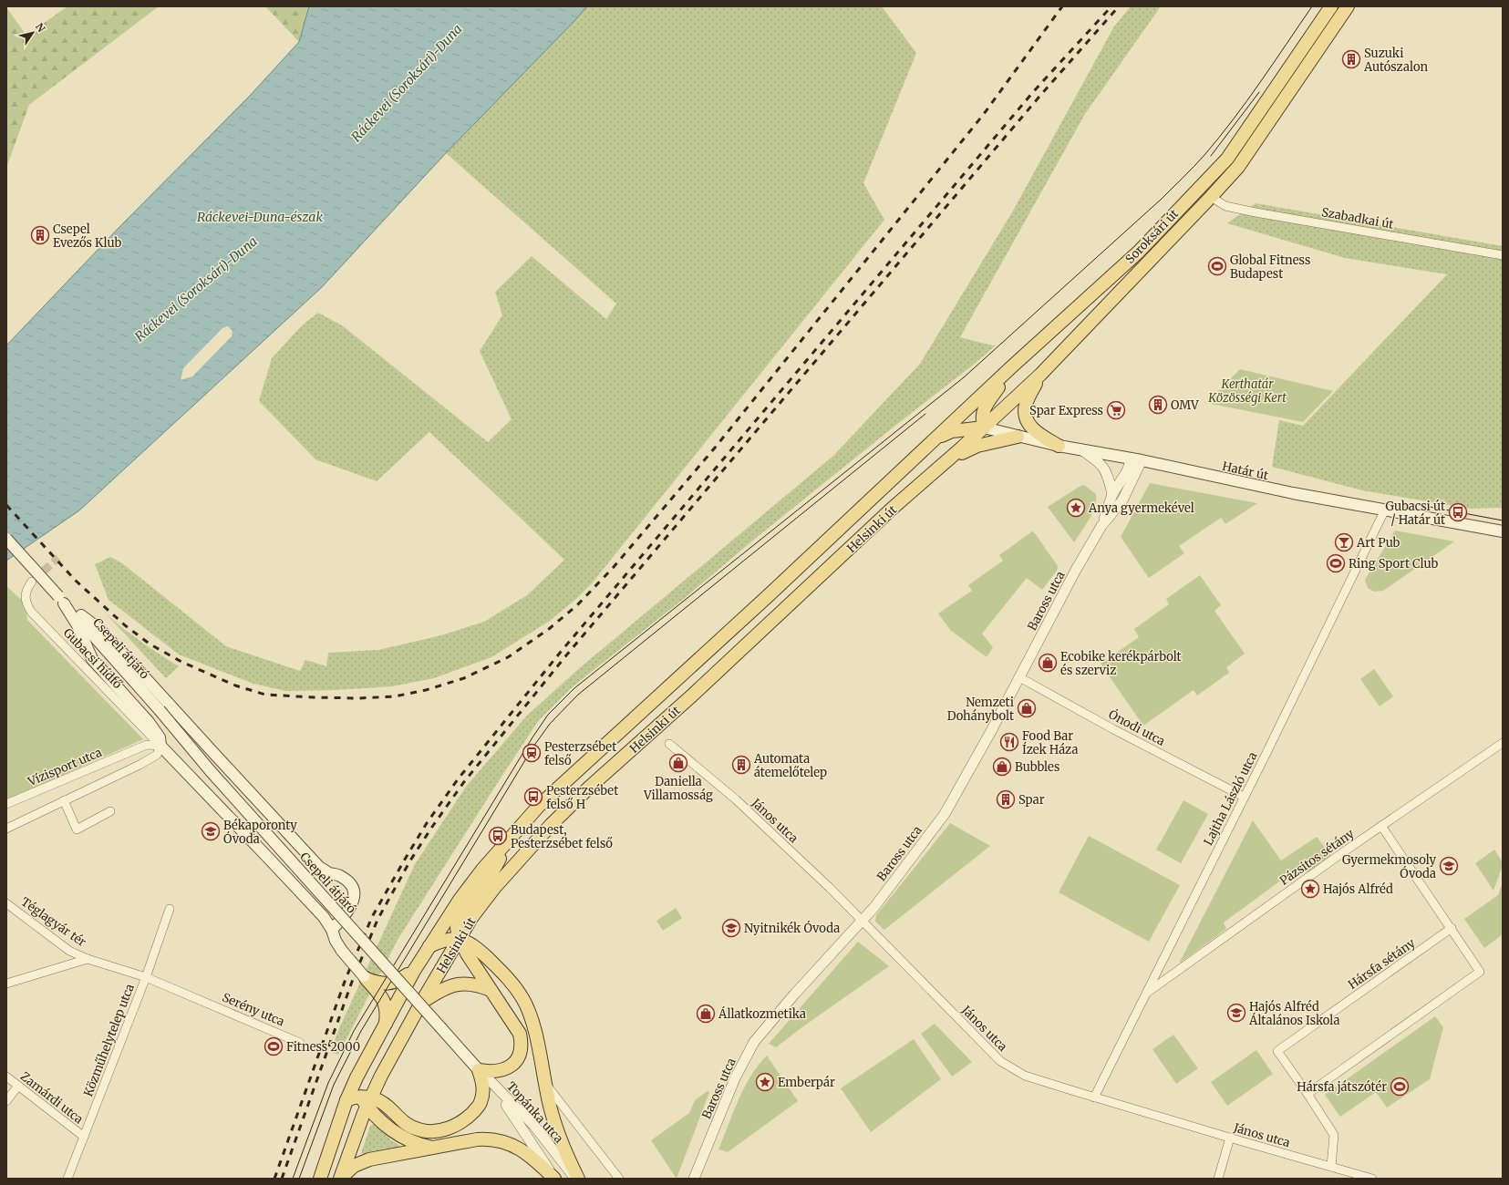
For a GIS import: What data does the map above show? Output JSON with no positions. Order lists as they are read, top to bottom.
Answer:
{
  "streets": {
    "main road": [
      "Soroksári út",
      "Határ út",
      "Helsinki út",
      "Csepeli átjáró"
    ],
    "street": [
      "Szabadkai út",
      "Baross utca",
      "Gubacsi hídfő",
      "Ónodi utca",
      "Vízisport utca",
      "Lajtha László utca",
      "János utca",
      "Pázsitos sétány",
      "Téglagyár tér",
      "Hársfa sétány",
      "Serény utca",
      "Közműhelytelep utca",
      "Zamárdi utca",
      "Topánka utca"
    ]
  },
  "crossings": [
    ["Szabadkai út", "Soroksári út"],
    ["Soroksári út", "Határ út"],
    ["Soroksári út", "Helsinki út"],
    ["Határ út", "Helsinki út"],
    ["Határ út", "Baross utca"],
    ["Határ út", "Lajtha László utca"],
    ["Baross utca", "Ónodi utca"],
    ["Baross utca", "János utca"],
    ["Csepeli átjáró", "Topánka utca"],
    ["Gubacsi hídfő", "Vízisport utca"],
    ["Ónodi utca", "Lajtha László utca"],
    ["Lajtha László utca", "János utca"],
    ["Lajtha László utca", "Pázsitos sétány"],
    ["János utca", "Hársfa sétány"],
    ["Téglagyár tér", "Serény utca"],
    ["Téglagyár tér", "Közműhelytelep utca"],
    ["Közműhelytelep utca", "Zamárdi utca"]
  ],
  "water": ["Ráckevei (Soroksári)-Duna", "Ráckevei-Duna-észak"],
  "parks": ["Kerthatár Közösségi Kert"],
  "places": {
    "building": [
      "Suzuki Autószalon",
      "Csepel Evezős Klub",
      "OMV",
      "Automata átemelőtelep",
      "Spar"
    ],
    "sports": [
      "Global Fitness Budapest",
      "Ring Sport Club",
      "Fitness 2000",
      "Hársfa játszótér"
    ],
    "supermarket": ["Spar Express"],
    "place": ["Anya gyermekével", "Hajós Alfréd", "Emberpár"],
    "bus stop": ["Gubacsi út / Határ út", "Pesterzsébet felső H", "Budapest, Pesterzsébet felső"],
    "bar": ["Art Pub"],
    "shop": [
      "Ecobike kerékpárbolt és szerviz",
      "Nemzeti Dohánybolt",
      "Daniella Villamosság",
      "Bubbles",
      "Állatkozmetika"
    ],
    "restaurant": ["Food Bar Ízek Háza"],
    "station": ["Pesterzsébet felső"],
    "school or university": [
      "Békaporonty Óvoda",
      "Gyermekmosoly Óvoda",
      "Nyitnikék Óvoda",
      "Hajós Alfréd Általános Iskola"
    ]
  },
  "north": "top right"
}
